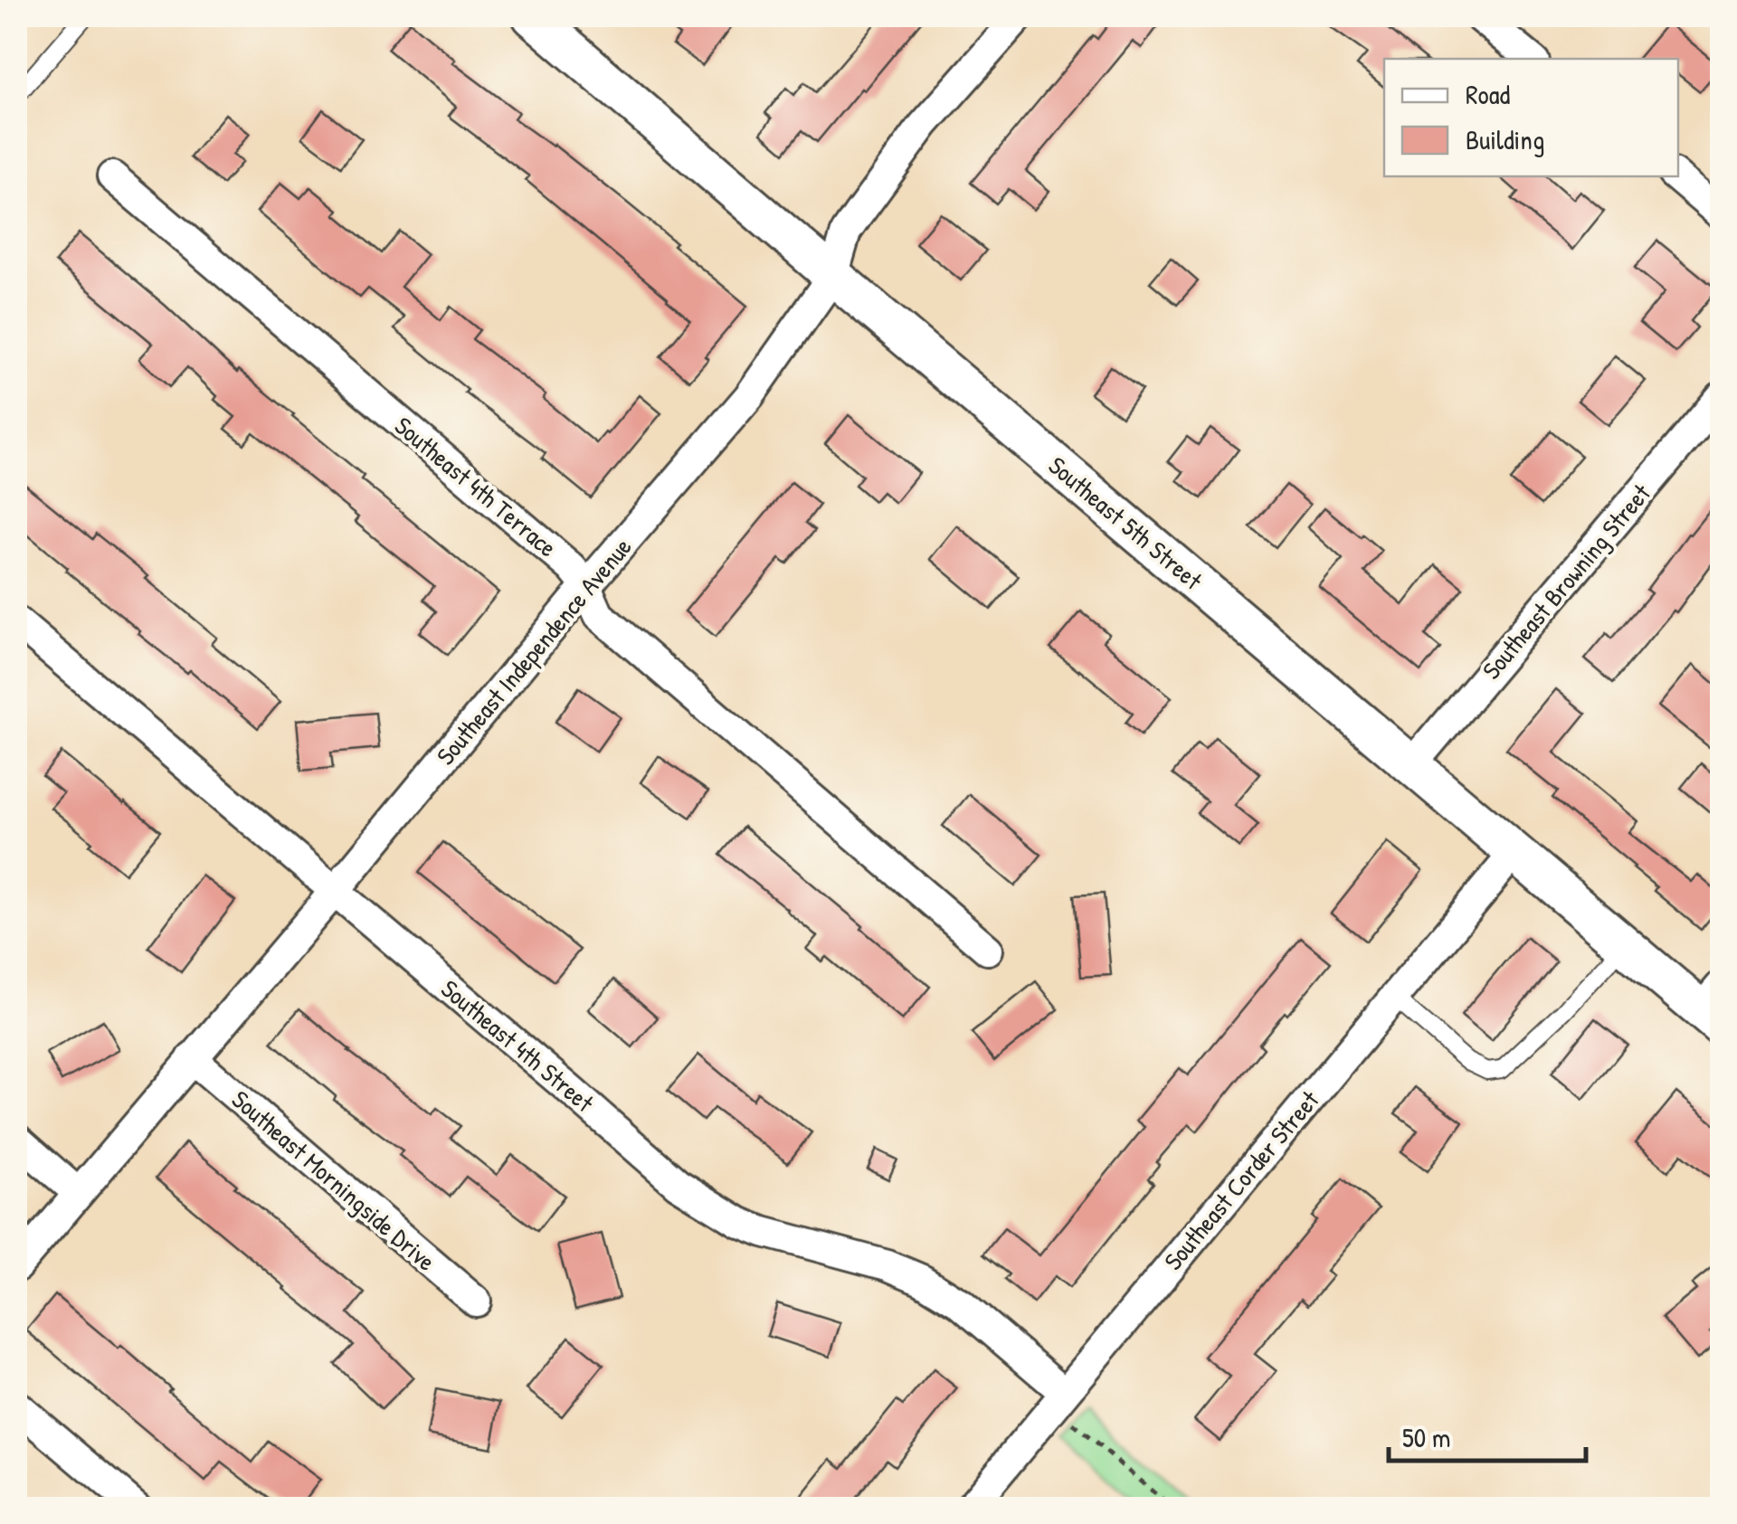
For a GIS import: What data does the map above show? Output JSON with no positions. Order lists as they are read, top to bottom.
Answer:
{
  "streets": {
    "street": [
      "Southeast 4th Terrace",
      "Southeast 5th Street",
      "Southeast Browning Street",
      "Southeast Independence Avenue",
      "Southeast 4th Street",
      "Southeast Morningside Drive",
      "Southeast Corder Street"
    ]
  },
  "crossings": [
    ["Southeast 4th Terrace", "Southeast Independence Avenue"],
    ["Southeast 5th Street", "Southeast Browning Street"],
    ["Southeast 5th Street", "Southeast Independence Avenue"],
    ["Southeast 5th Street", "Southeast Corder Street"],
    ["Southeast Independence Avenue", "Southeast 4th Street"],
    ["Southeast Independence Avenue", "Southeast Morningside Drive"],
    ["Southeast 4th Street", "Southeast Corder Street"]
  ],
  "legend": ["Road", "Building"],
  "scale_bar": "50 m"
}
